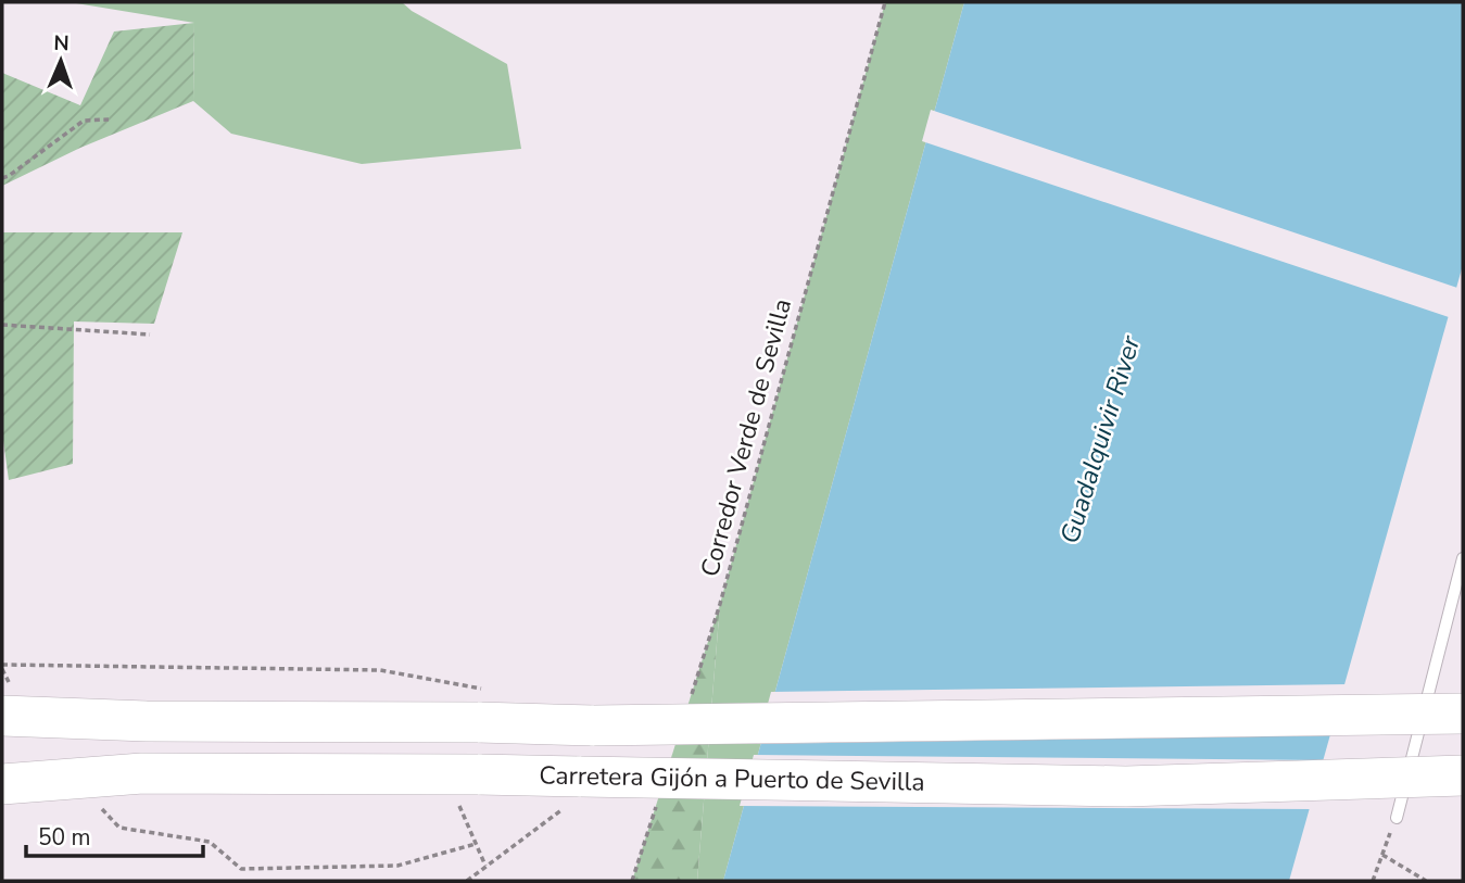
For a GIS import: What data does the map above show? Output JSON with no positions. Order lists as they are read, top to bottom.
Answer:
{
  "streets": {
    "highway": ["Carretera Gijón a Puerto de Sevilla"],
    "path": ["Corredor Verde de Sevilla"]
  },
  "water": ["Guadalquivir River"],
  "scale_bar": "50 m",
  "north": "top"
}
